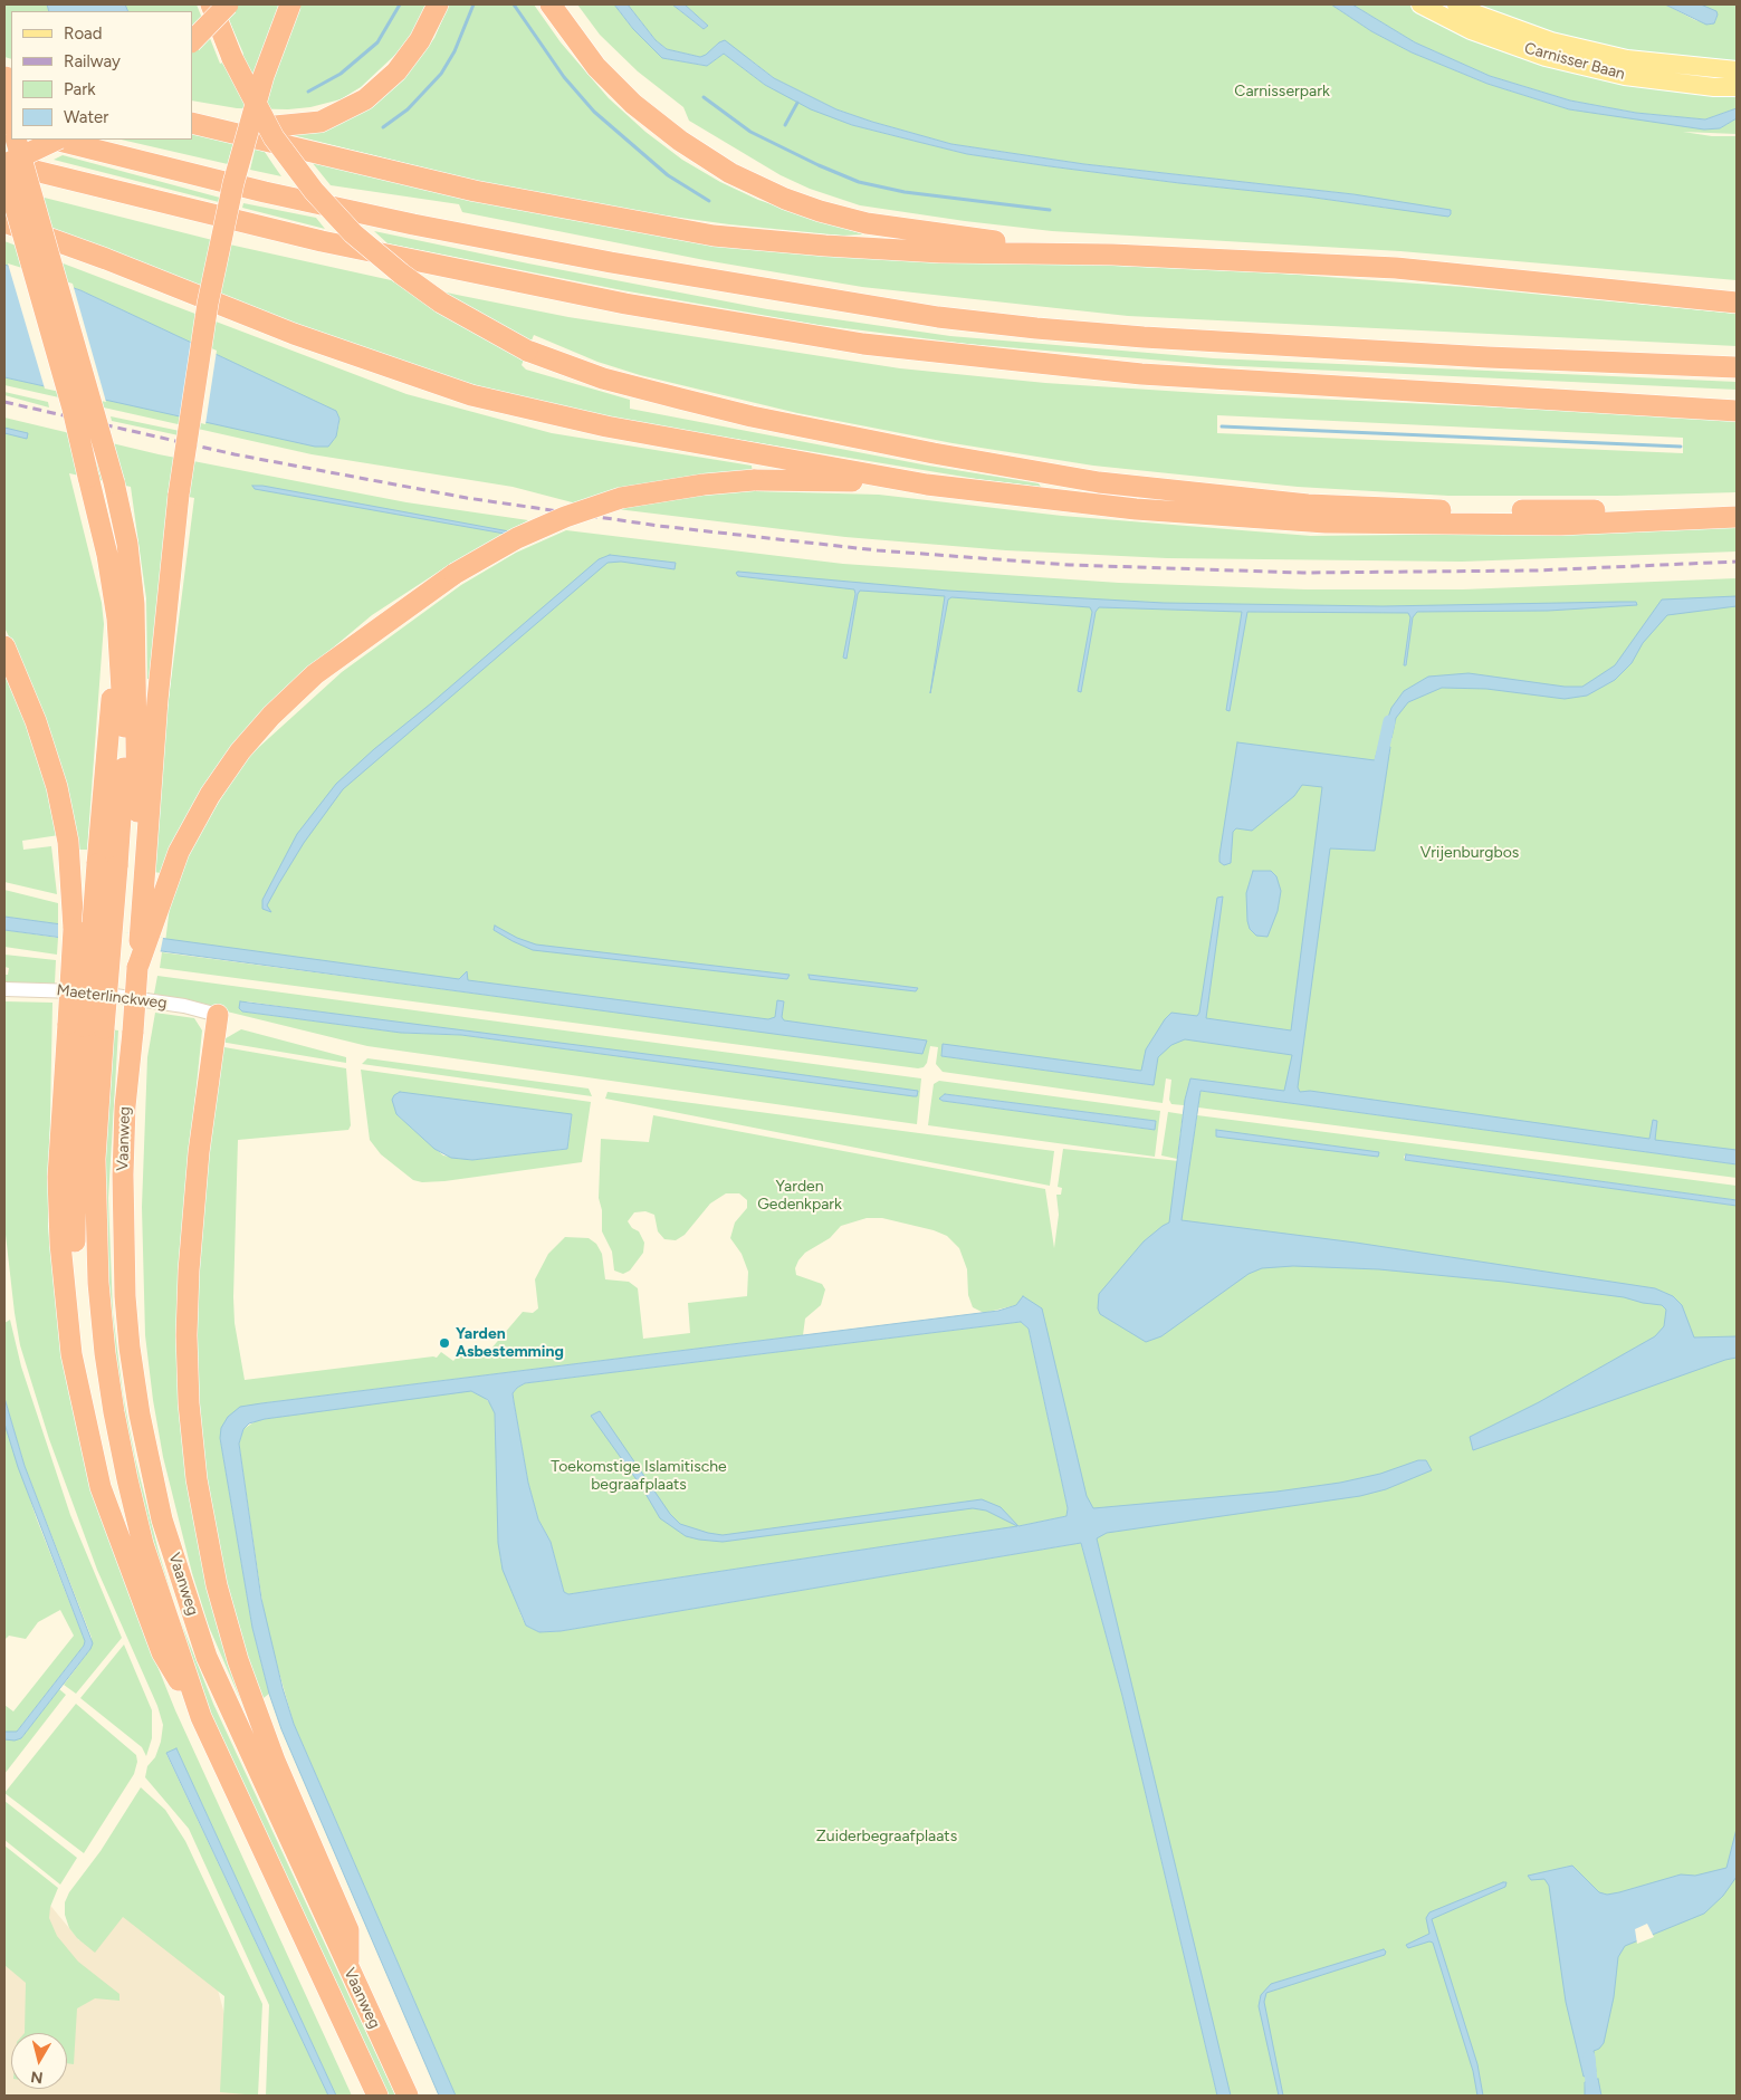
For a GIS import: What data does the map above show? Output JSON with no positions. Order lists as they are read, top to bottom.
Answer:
{
  "streets": {
    "highway": ["Vaanweg"],
    "main road": ["Carnisser Baan"],
    "street": ["Maeterlinckweg"]
  },
  "parks": [
    "Carnisserpark",
    "Vrijenburgbos",
    "Yarden Gedenkpark",
    "Toekomstige Islamitische begraafplaats",
    "Zuiderbegraafplaats"
  ],
  "places": ["Yarden Asbestemming"],
  "legend": [
    "Road",
    "Railway",
    "Park",
    "Water"
  ],
  "north": "bottom"
}
